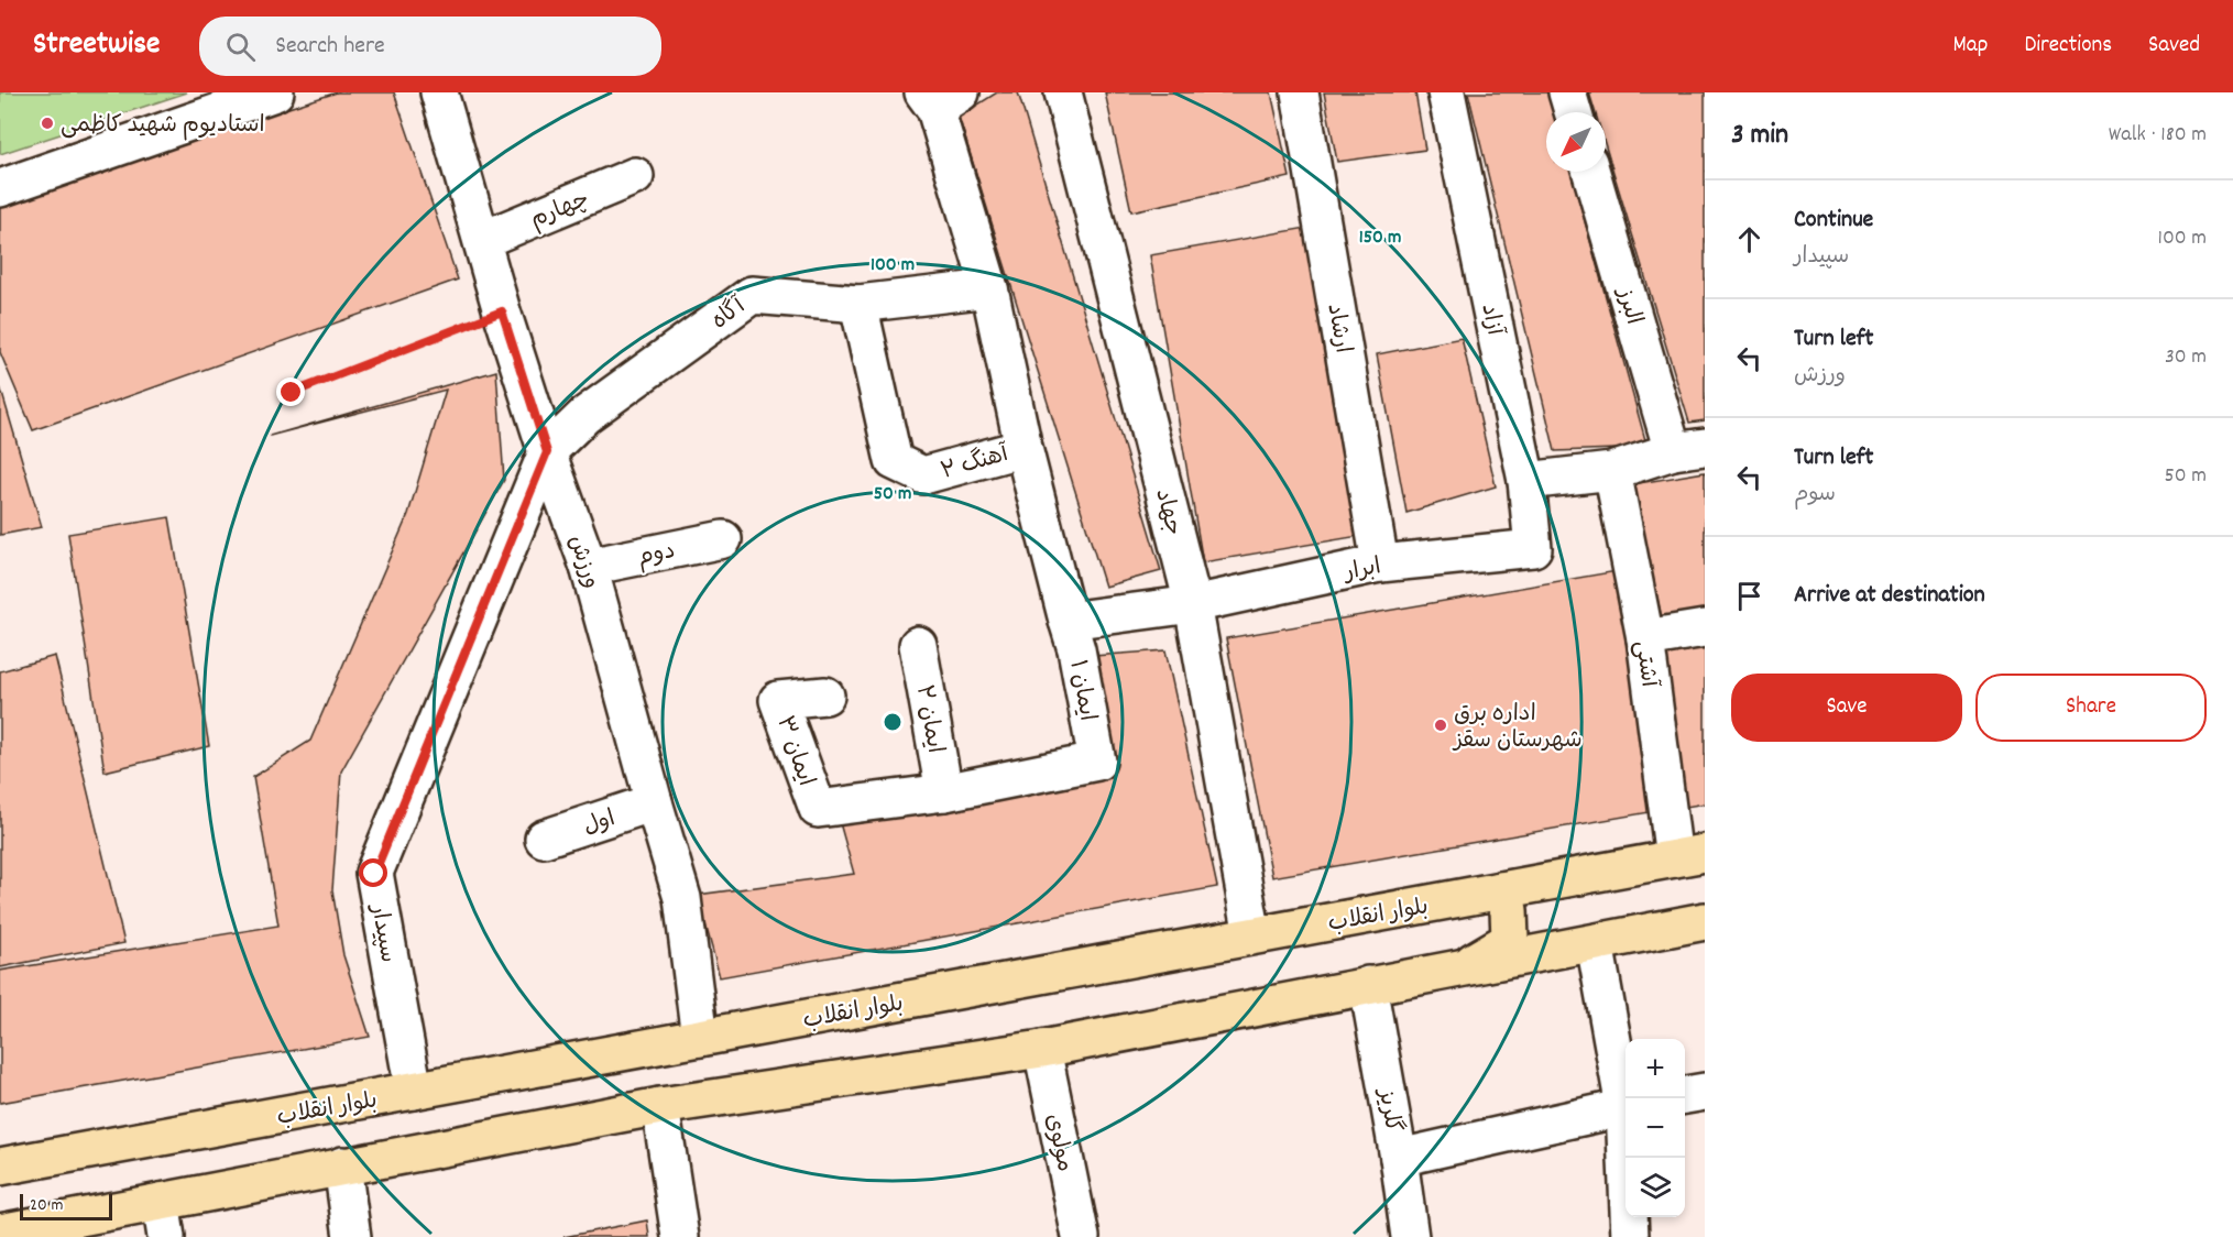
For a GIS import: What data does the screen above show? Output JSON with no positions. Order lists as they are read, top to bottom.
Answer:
{
  "streets": {
    "main road": ["بلوار انقلاب"],
    "street": [
      "چهارم",
      "البرز",
      "آگاه",
      "آزاد",
      "ارشاد",
      "آهنگ ۲",
      "جهاد",
      "دوم",
      "ورزش",
      "ابرار",
      "آشتی",
      "ایمان ۱",
      "ایمان ۲",
      "ایمان ۳",
      "اول",
      "سپیدار",
      "گلریز",
      "مولوی"
    ]
  },
  "crossings": [
    ["چهارم", "ورزش"],
    ["آگاه", "آهنگ ۲"],
    ["آگاه", "ورزش"],
    ["آگاه", "ایمان ۱"],
    ["آگاه", "سپیدار"],
    ["آزاد", "ابرار"],
    ["ارشاد", "ابرار"],
    ["آهنگ ۲", "ایمان ۱"],
    ["جهاد", "ابرار"],
    ["جهاد", "بلوار انقلاب"],
    ["دوم", "ورزش"],
    ["ورزش", "اول"],
    ["ورزش", "بلوار انقلاب"],
    ["ورزش", "سپیدار"],
    ["ابرار", "ایمان ۱"],
    ["آشتی", "بلوار انقلاب"],
    ["ایمان ۱", "ایمان ۲"],
    ["ایمان ۱", "ایمان ۳"],
    ["ایمان ۲", "ایمان ۳"],
    ["بلوار انقلاب", "سپیدار"]
  ],
  "places": ["استادیوم شهید کاظمی", "اداره برق شهرستان سقز"],
  "scale_bar": "20 m",
  "north": "bottom left",
  "page": {
    "header": "Streetwise",
    "search": "Search here",
    "nav": ["Map", "Directions", "Saved"],
    "heading": ["3 min", "Walk · 180 m"],
    "list": [
      ["Continue", "سپیدار", "100 m"],
      ["Turn left", "ورزش", "30 m"],
      ["Turn left", "سوم", "50 m"],
      "Arrive at destination"
    ],
    "buttons": ["Save", "Share"],
    "map_buttons": ["+", "−"],
    "scale": "20 m"
  },
  "rings": ["150 m", "100 m", "50 m"]
}
